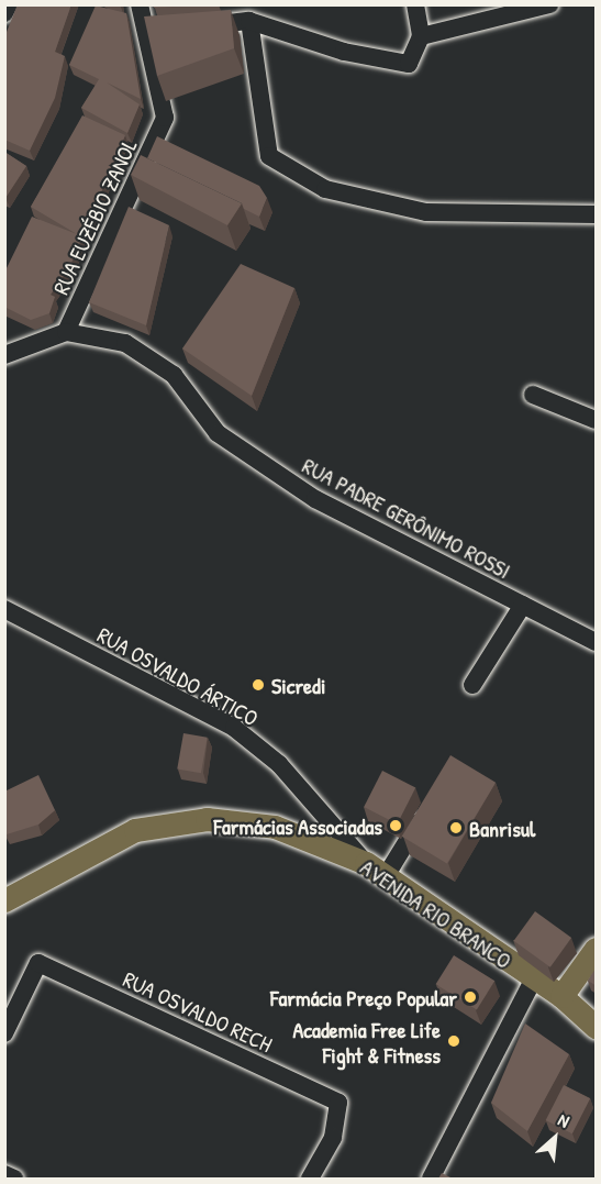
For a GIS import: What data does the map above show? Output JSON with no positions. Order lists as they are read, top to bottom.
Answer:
{
  "streets": {
    "main road": ["AVENIDA RIO BRANCO"],
    "street": [
      "RUA EUZÉBIO ZANOL",
      "RUA PADRE GERÔNIMO ROSSI",
      "RUA OSVALDO ÁRTICO",
      "RUA OSVALDO RECH"
    ]
  },
  "crossings": [
    ["RUA EUZÉBIO ZANOL", "RUA PADRE GERÔNIMO ROSSI"],
    ["RUA OSVALDO ÁRTICO", "AVENIDA RIO BRANCO"]
  ],
  "places": [
    "Sicredi",
    "Farmácias Associadas",
    "Banrisul",
    "Farmácia Preço Popular",
    "Academia Free Life Fight & Fitness"
  ],
  "north": "top right"
}
